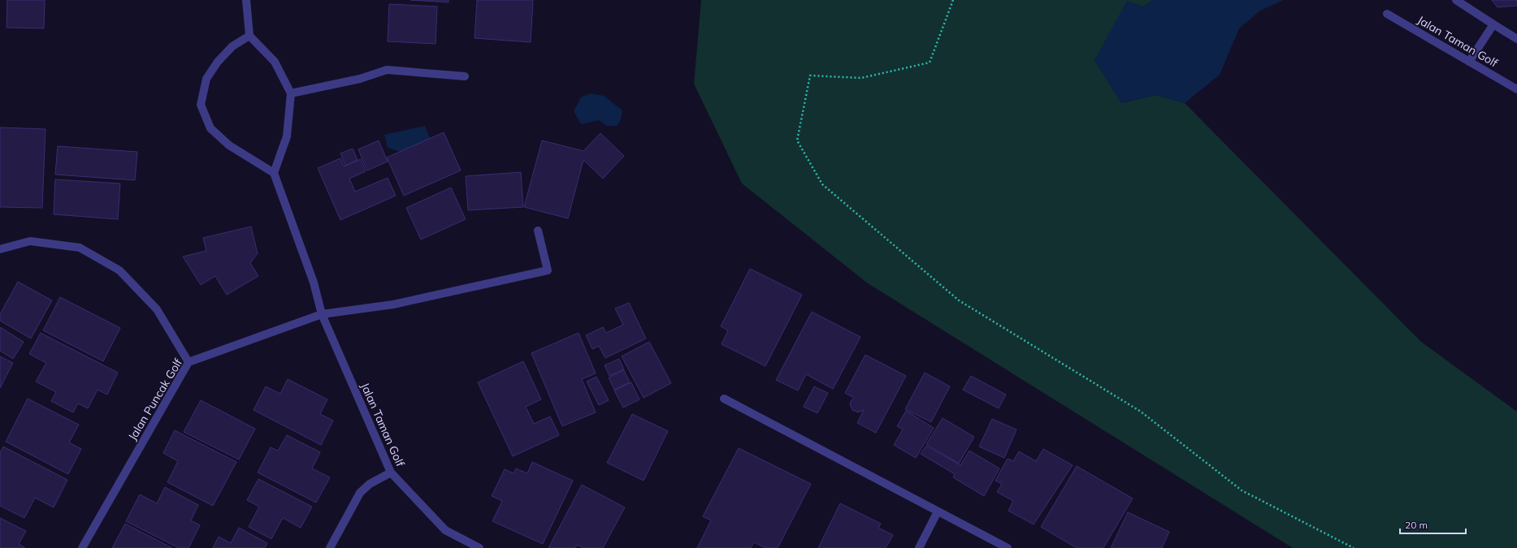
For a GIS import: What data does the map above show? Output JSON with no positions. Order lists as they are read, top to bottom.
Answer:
{
  "streets": {
    "street": ["Jalan Taman Golf", "Jalan Puncak Golf"]
  },
  "crossings": [
    ["Jalan Taman Golf", "Jalan Puncak Golf"]
  ],
  "scale_bar": "20 m"
}
